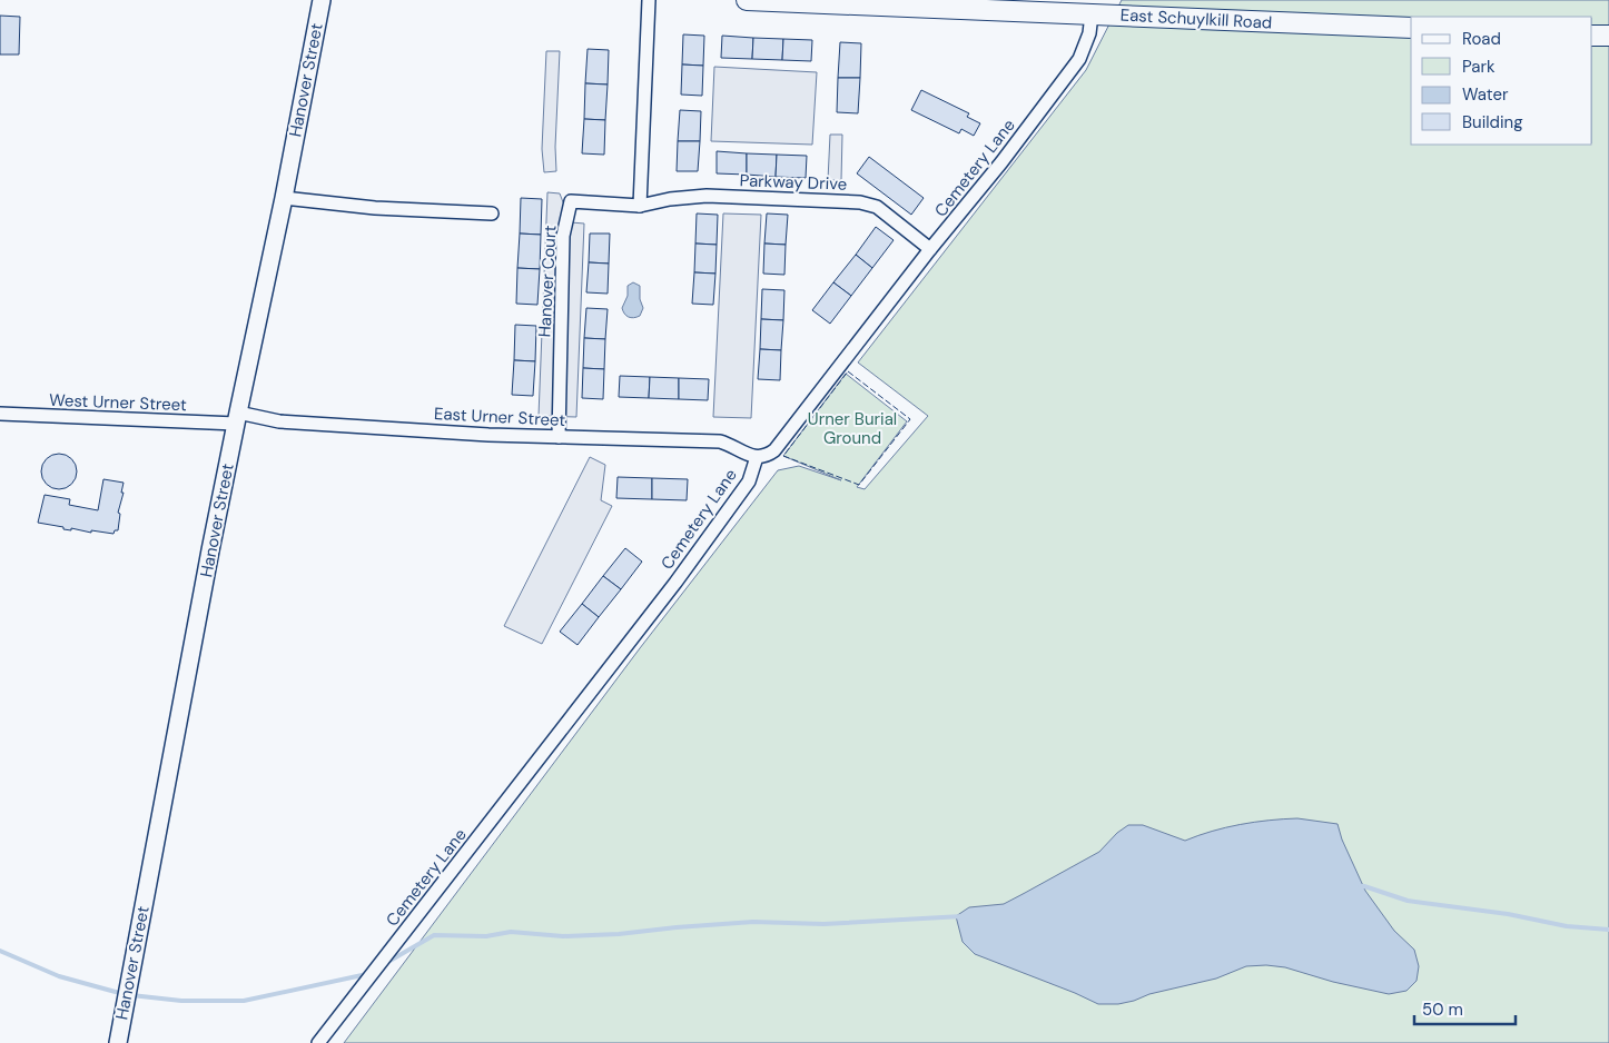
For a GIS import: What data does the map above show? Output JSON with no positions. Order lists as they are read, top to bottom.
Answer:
{
  "streets": {
    "main road": ["East Schuylkill Road", "Hanover Street"],
    "street": [
      "Cemetery Lane",
      "Parkway Drive",
      "Hanover Court",
      "West Urner Street",
      "East Urner Street"
    ]
  },
  "crossings": [
    ["East Schuylkill Road", "Cemetery Lane"],
    ["Hanover Street", "West Urner Street"],
    ["Hanover Street", "East Urner Street"],
    ["Cemetery Lane", "Parkway Drive"],
    ["Cemetery Lane", "East Urner Street"],
    ["Parkway Drive", "Hanover Court"],
    ["Hanover Court", "East Urner Street"],
    ["West Urner Street", "East Urner Street"]
  ],
  "parks": ["Urner Burial Ground"],
  "legend": [
    "Road",
    "Park",
    "Water",
    "Building"
  ],
  "scale_bar": "50 m"
}
